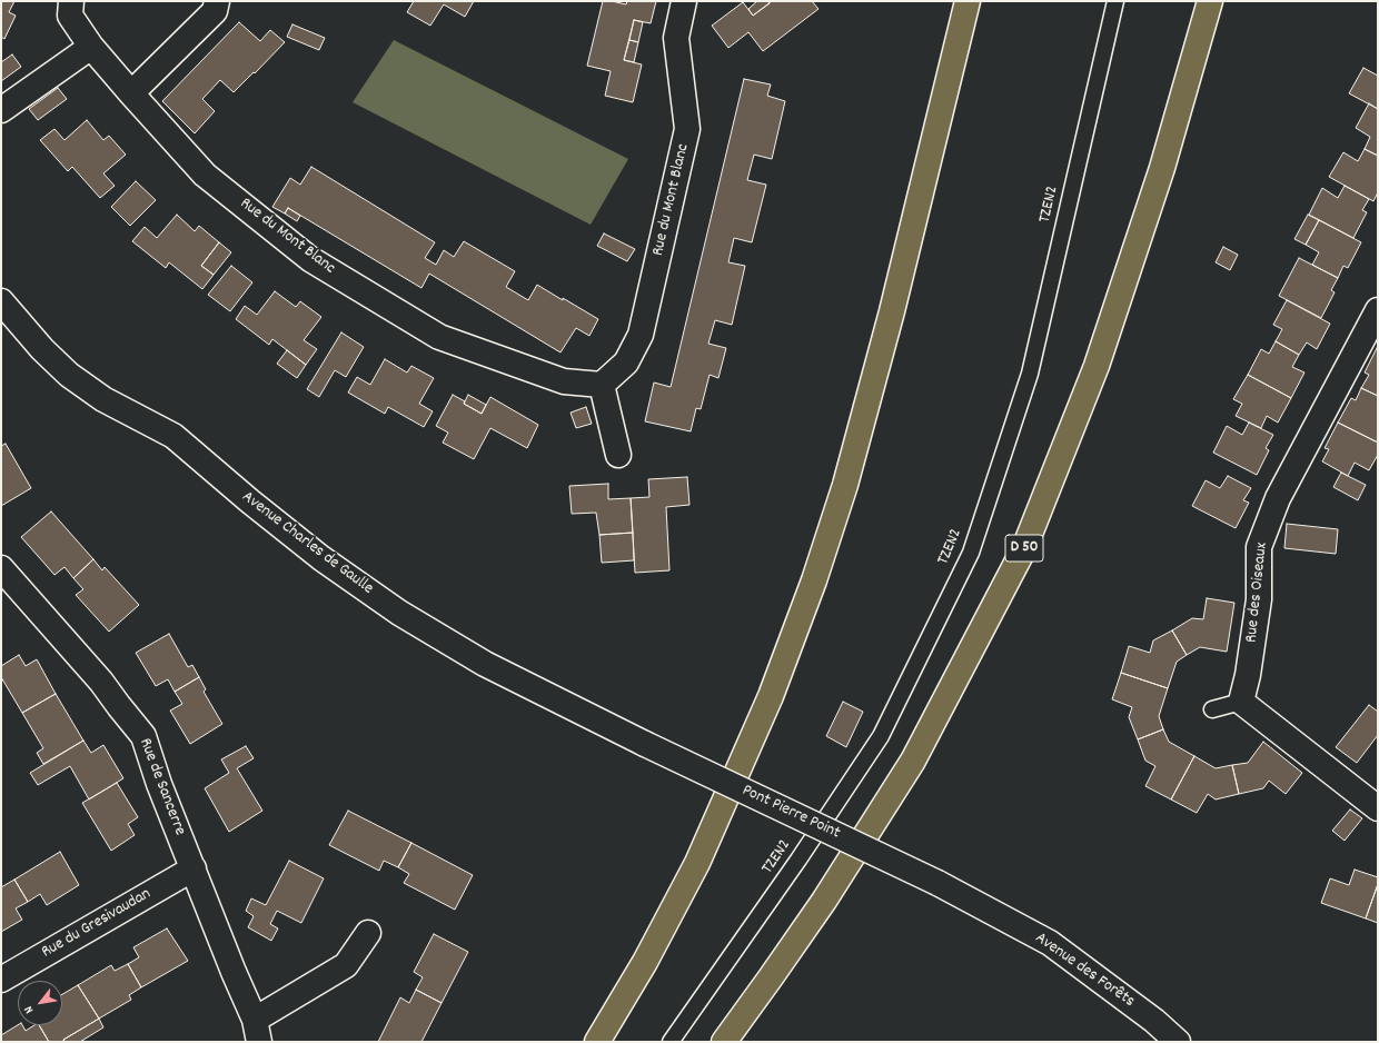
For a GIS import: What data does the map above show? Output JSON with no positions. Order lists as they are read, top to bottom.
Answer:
{
  "streets": {
    "main road": ["D 50"],
    "street": [
      "Rue du Mont Blanc",
      "Avenue Charles de Gaulle",
      "Rue des Oiseaux",
      "Rue de Sancerre",
      "Pont Pierre Point",
      "Rue du Gresivaudan",
      "Avenue des Forêts"
    ],
    "lane": ["TZEN2"]
  },
  "crossings": [
    ["Avenue Charles de Gaulle", "Pont Pierre Point"],
    ["Rue de Sancerre", "Rue du Gresivaudan"],
    ["Pont Pierre Point", "Avenue des Forêts"]
  ],
  "north": "bottom left"
}
